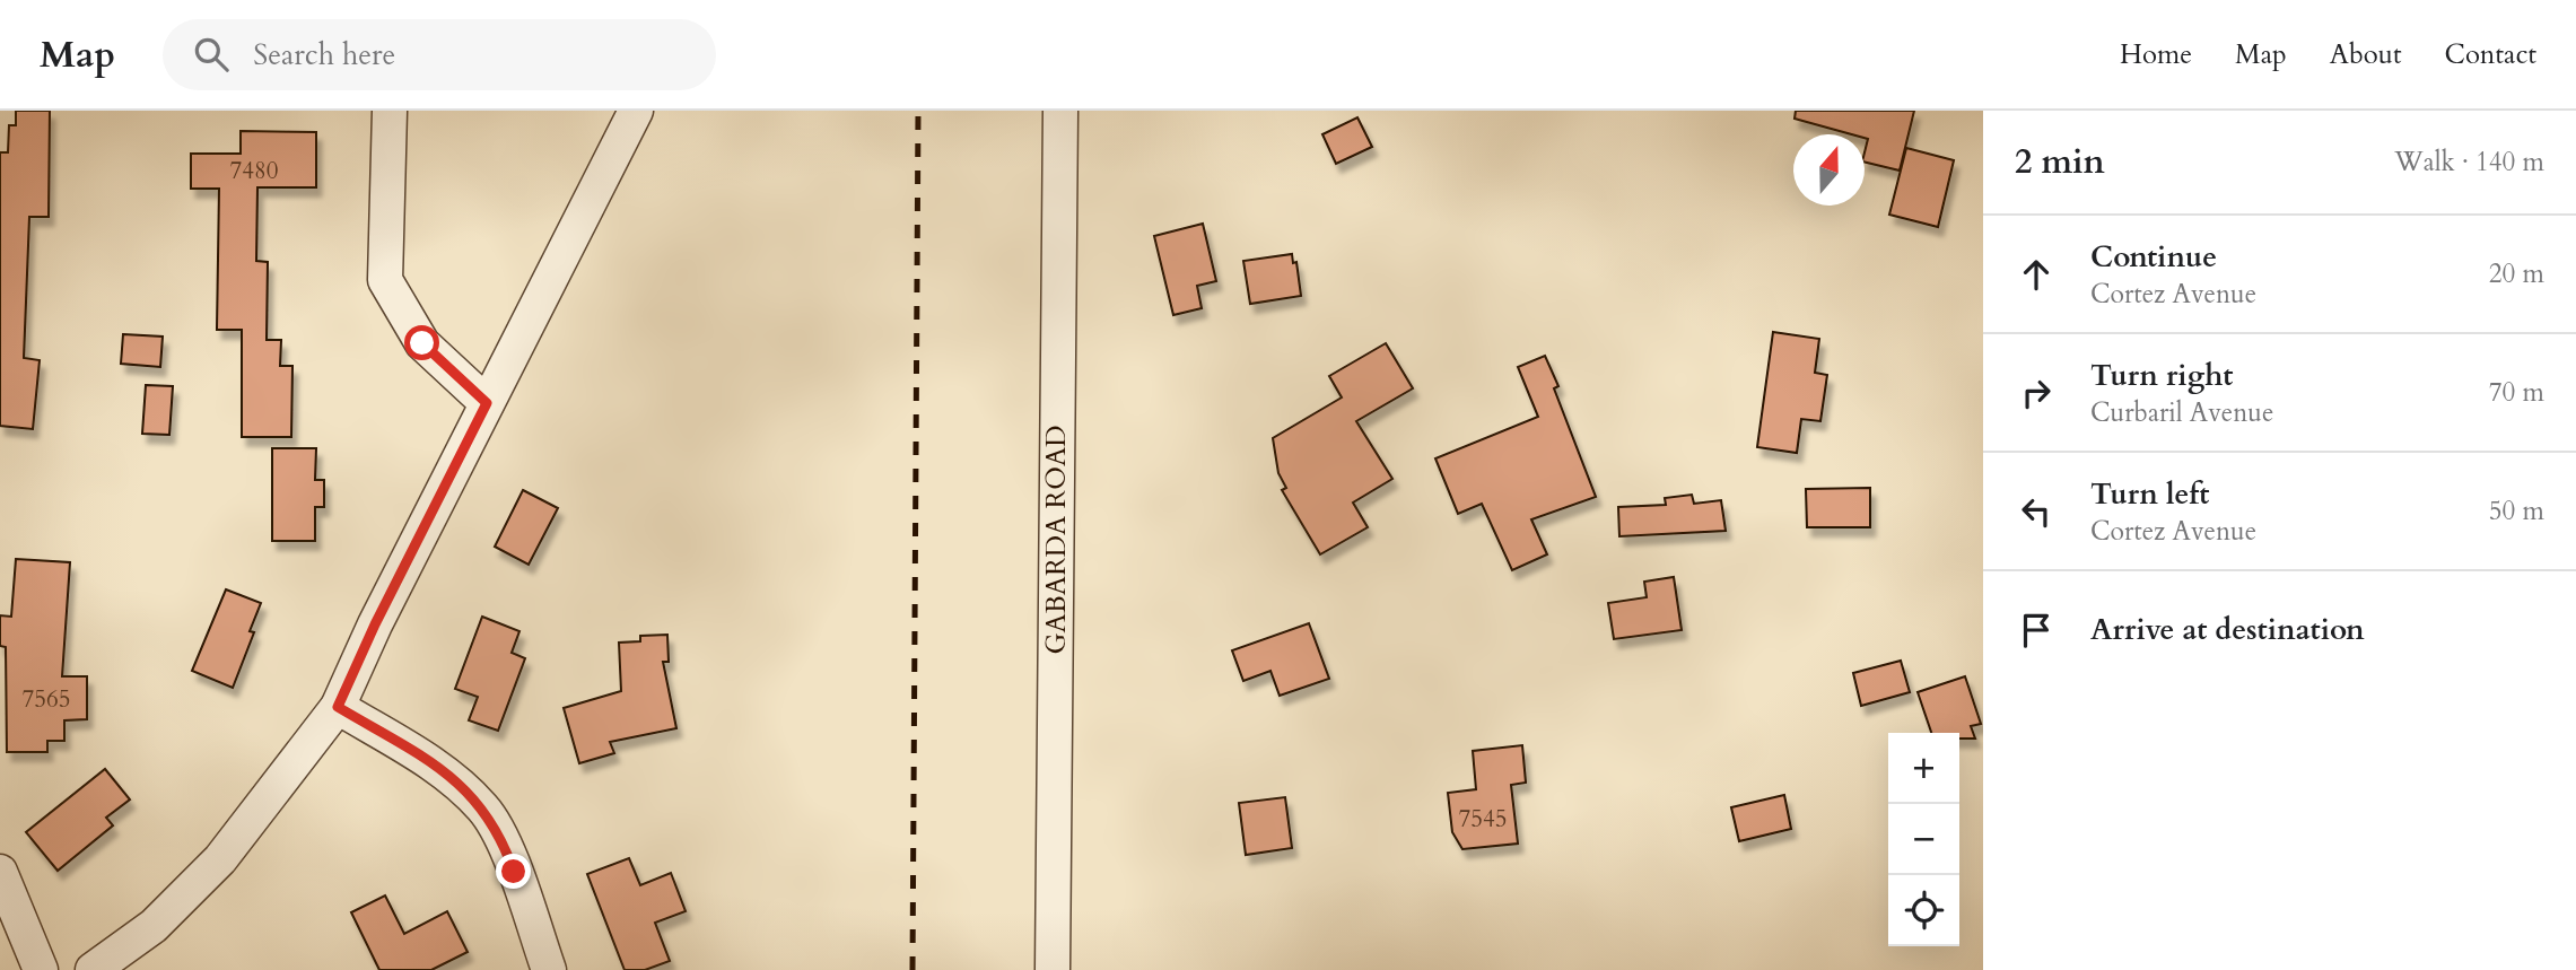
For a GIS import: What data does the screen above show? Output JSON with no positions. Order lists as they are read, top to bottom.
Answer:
{
  "streets": {
    "street": ["GABARDA ROAD"]
  },
  "house_numbers": ["7480", "7565", "7545"],
  "north": "top",
  "page": {
    "header": "Map",
    "search": "Search here",
    "nav": [
      "Home",
      "Map",
      "About",
      "Contact"
    ],
    "heading": ["2 min", "Walk · 140 m"],
    "list": [
      ["Continue", "Cortez Avenue", "20 m"],
      ["Turn right", "Curbaril Avenue", "70 m"],
      ["Turn left", "Cortez Avenue", "50 m"],
      "Arrive at destination"
    ],
    "map_buttons": ["+", "−"]
  }
}
